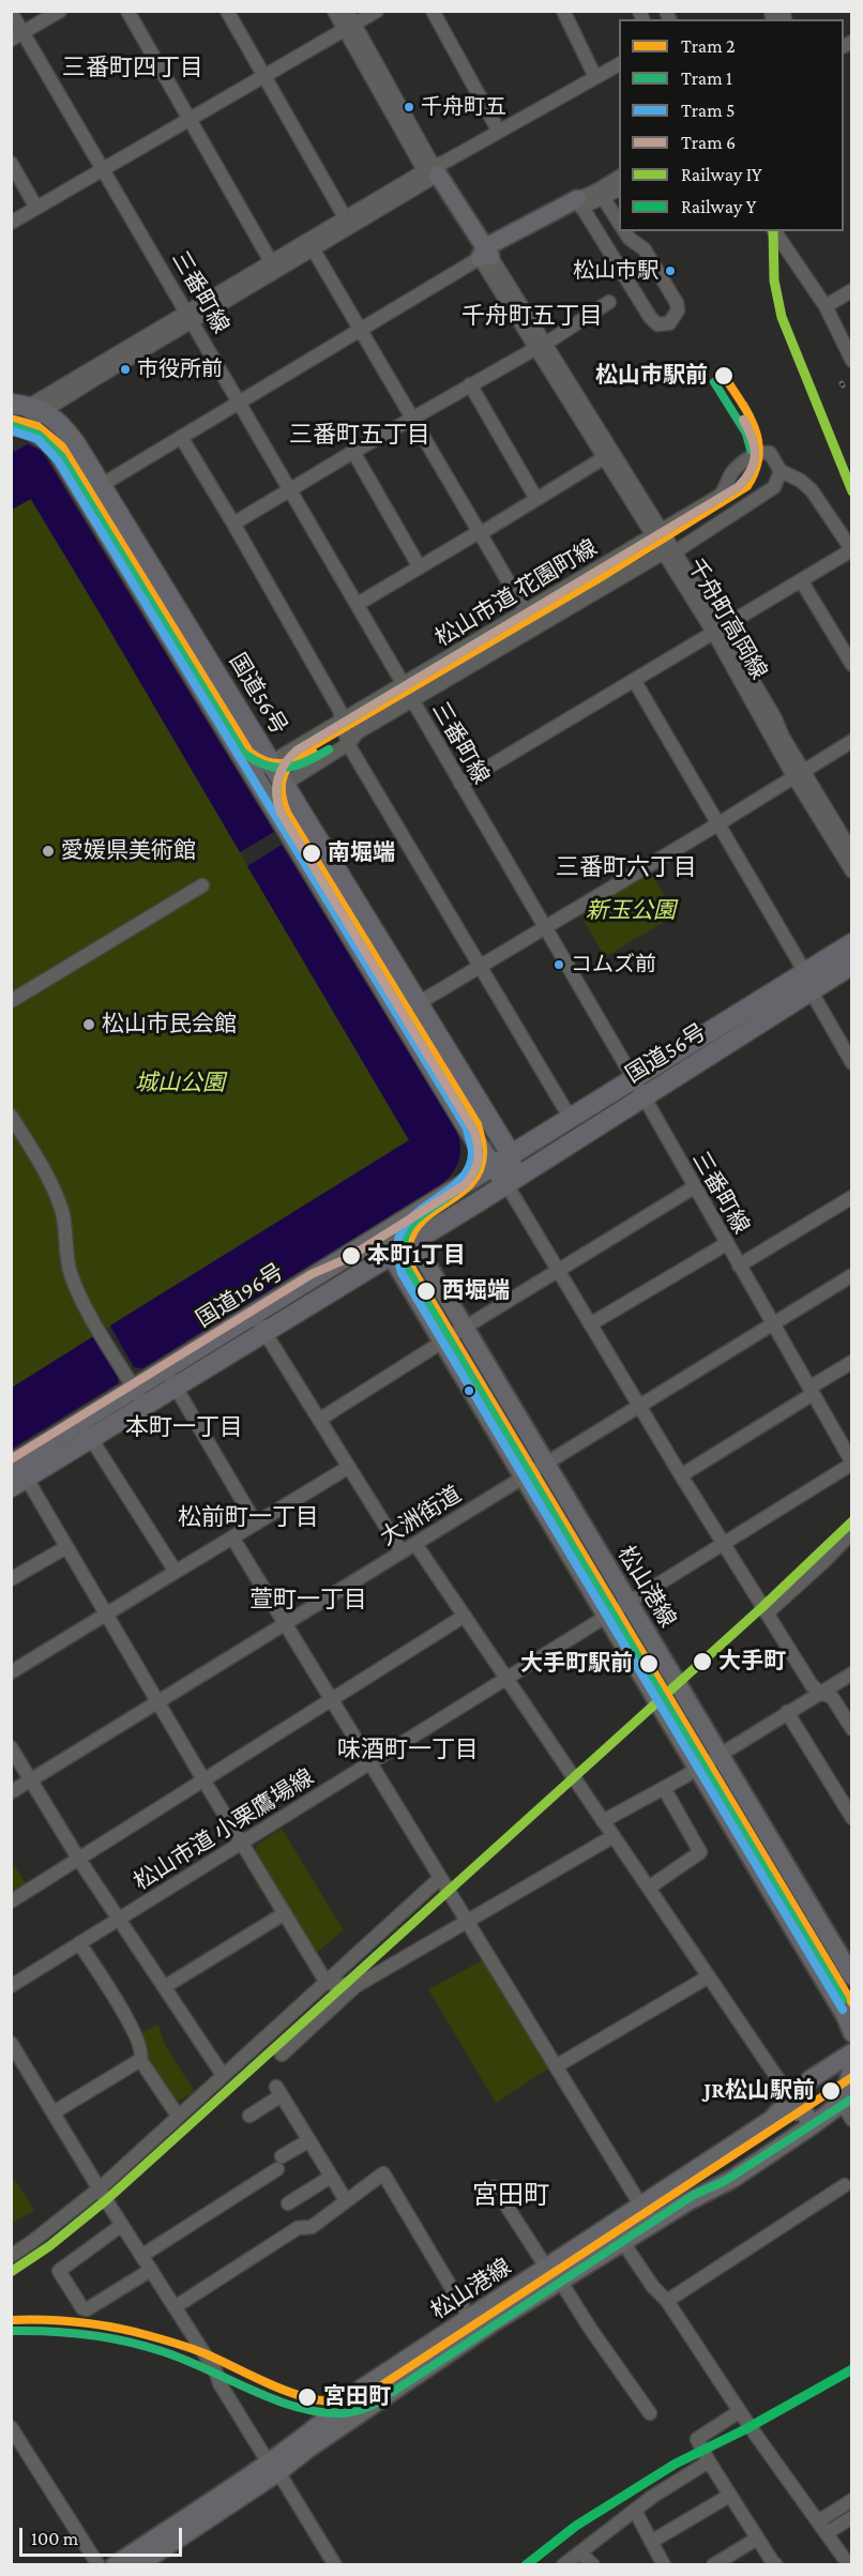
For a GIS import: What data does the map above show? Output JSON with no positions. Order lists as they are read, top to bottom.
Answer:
{
  "streets": {
    "highway": ["国道56号", "国道196号"],
    "main road": ["松山港線"],
    "street": [
      "三番町線",
      "松山市道 花園町線",
      "千舟町高岡線",
      "大洲街道",
      "松山市道 小栗鷹場線"
    ]
  },
  "crossings": [
    ["三番町線", "松山市道 花園町線"],
    ["三番町線", "国道56号"],
    ["三番町線", "大洲街道"],
    ["三番町線", "松山市道 小栗鷹場線"],
    ["松山市道 花園町線", "千舟町高岡線"],
    ["松山市道 花園町線", "国道56号"],
    ["国道56号", "国道196号"],
    ["国道196号", "松山港線"],
    ["大洲街道", "松山港線"],
    ["松山港線", "松山市道 小栗鷹場線"]
  ],
  "districts": [
    "三番町四丁目",
    "千舟町五丁目",
    "三番町五丁目",
    "三番町六丁目",
    "本町一丁目",
    "松前町一丁目",
    "萱町一丁目",
    "味酒町一丁目",
    "宮田町"
  ],
  "parks": ["新玉公園", "城山公園"],
  "places": [
    "千舟町五",
    "松山市駅",
    "市役所前",
    "松山市駅前",
    "愛媛県美術館",
    "南堀端",
    "コムズ前",
    "松山市民会館",
    "本町1丁目",
    "西堀端",
    "大手町",
    "大手町駅前",
    "JR松山駅前",
    "宮田町"
  ],
  "lines": [
    "rail line IY",
    "tram line 2",
    "tram line 1",
    "tram line 6",
    "tram line 5",
    "rail line Y"
  ],
  "legend": [
    "Tram 2",
    "Tram 1",
    "Tram 5",
    "Tram 6",
    "Railway IY",
    "Railway Y"
  ],
  "scale_bar": "100 m"
}
